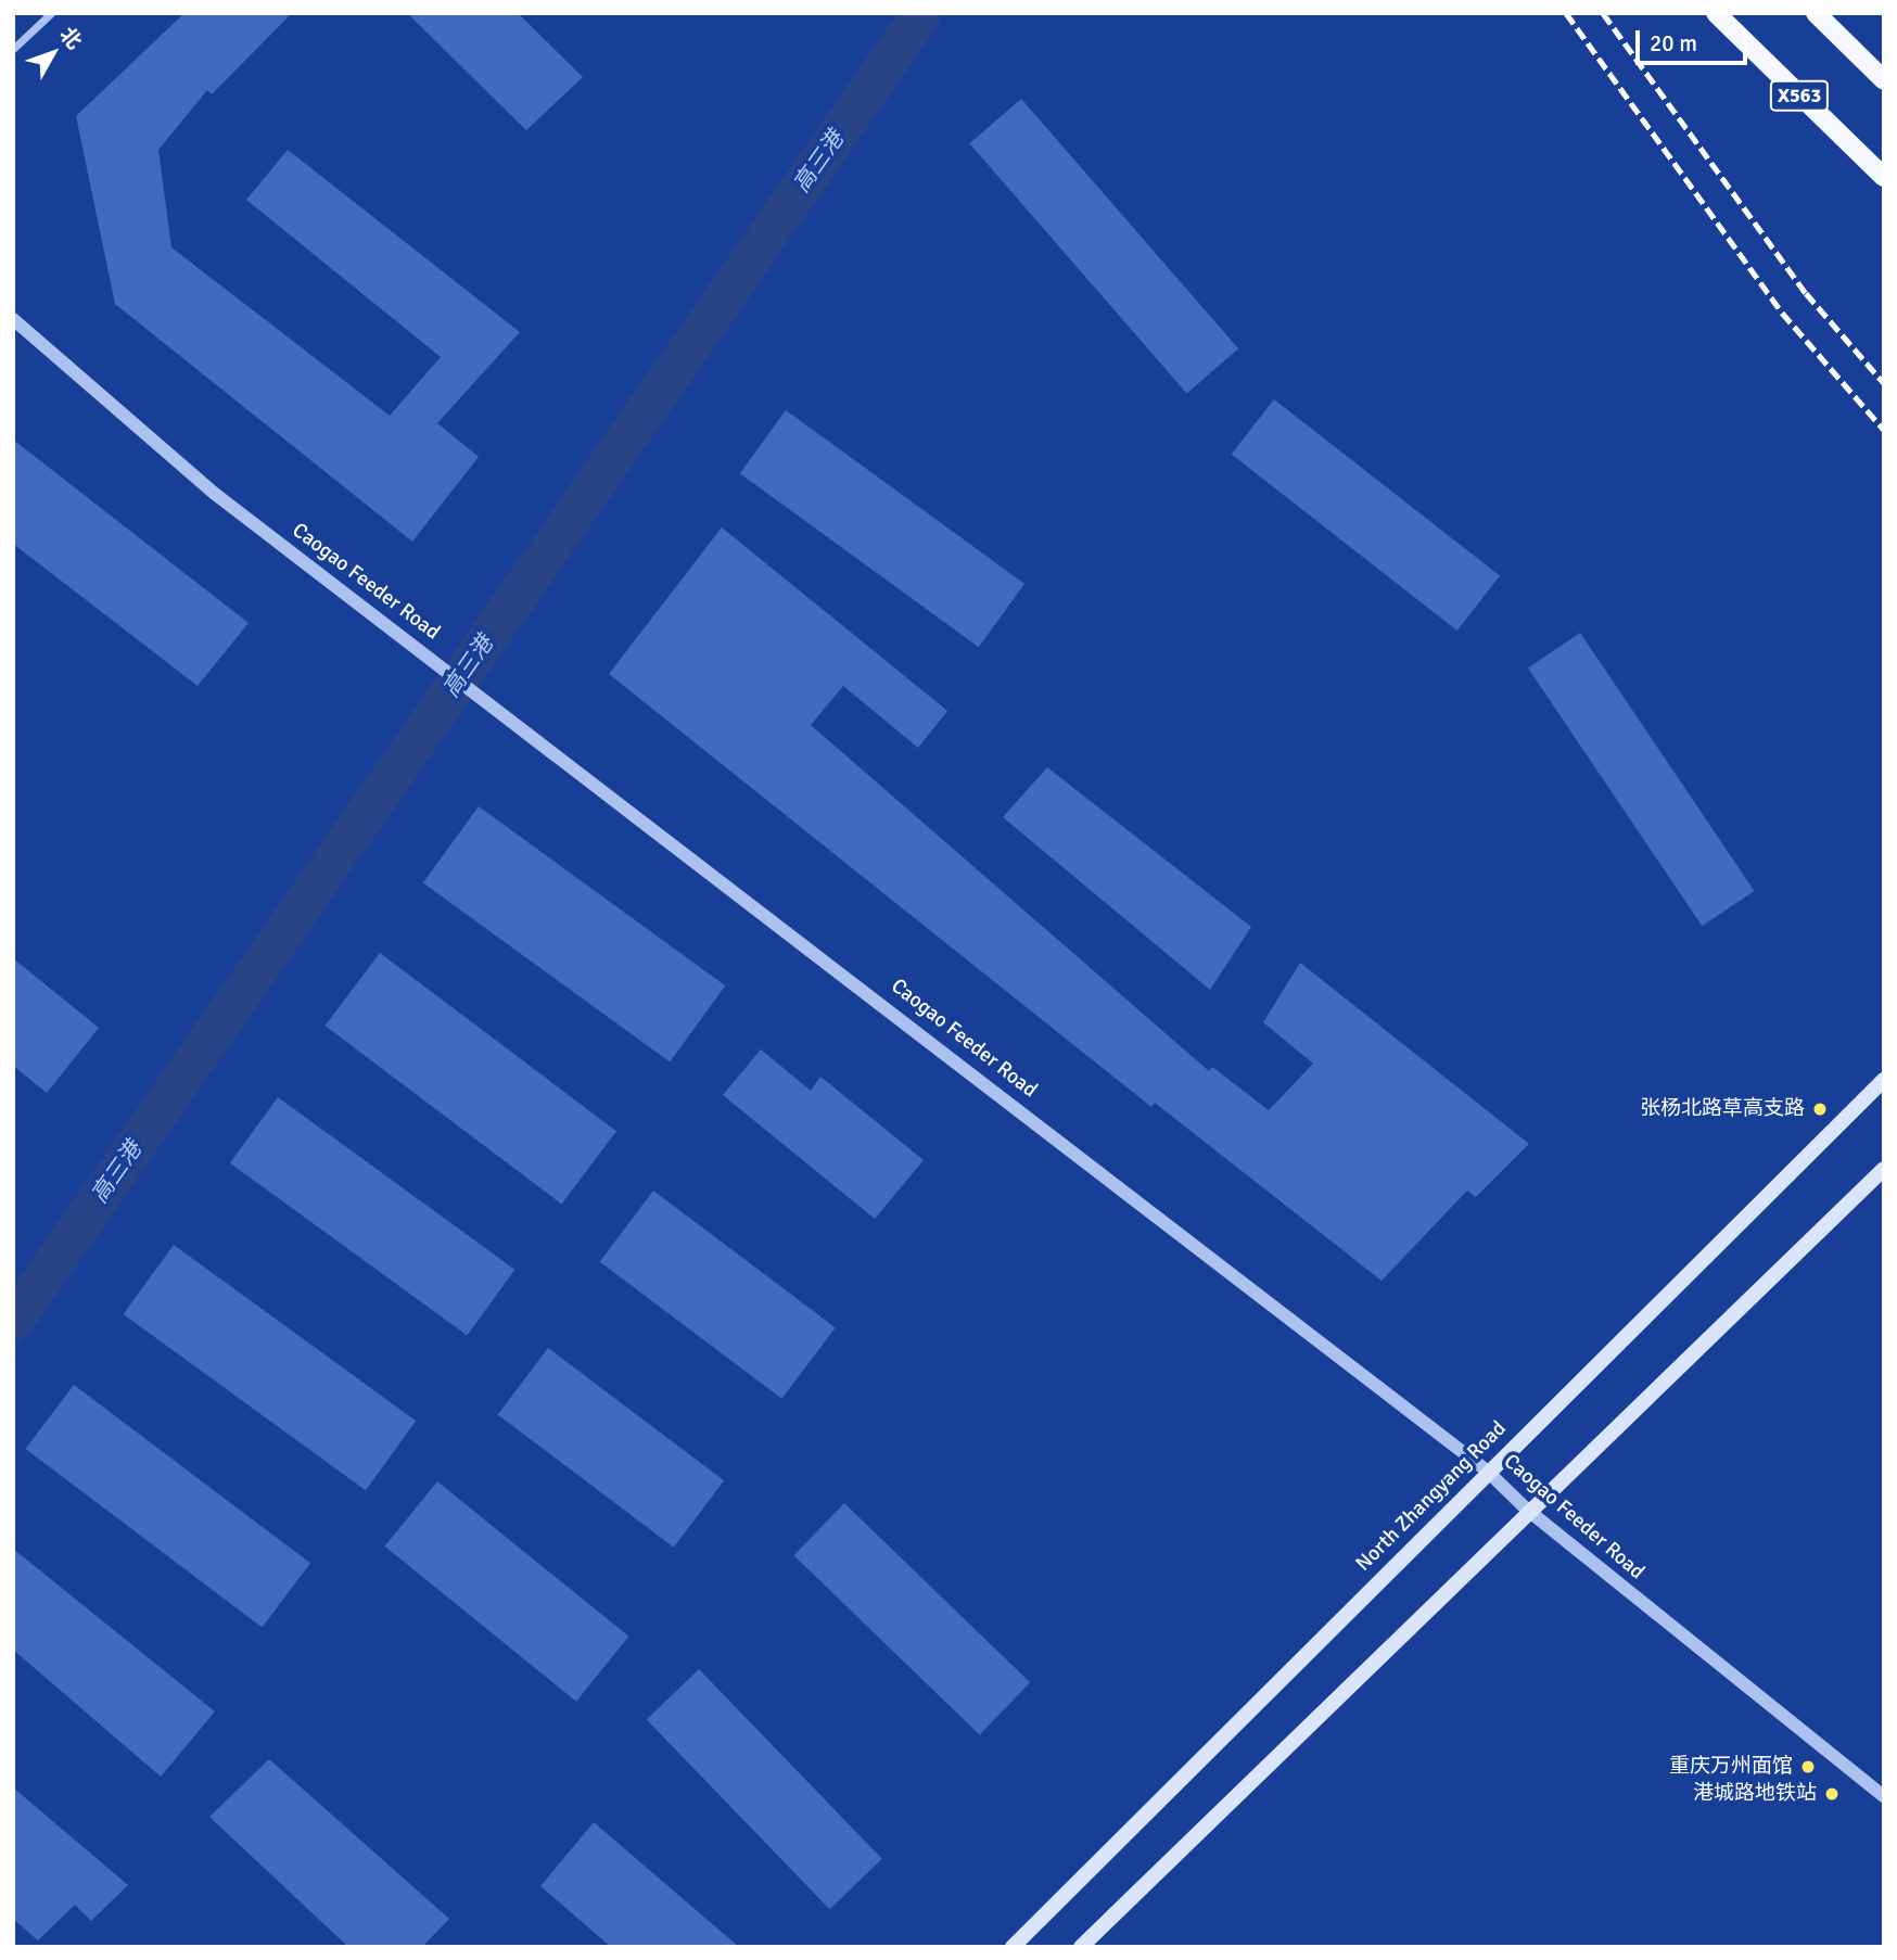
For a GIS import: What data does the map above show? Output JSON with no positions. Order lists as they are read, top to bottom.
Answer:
{
  "streets": {
    "main road": ["X563", "North Zhangyang Road"],
    "street": ["Caogao Feeder Road"]
  },
  "crossings": [
    ["Caogao Feeder Road", "North Zhangyang Road"]
  ],
  "water": ["高三港"],
  "places": ["张杨北路草高支路", "重庆万州面馆", "港城路地铁站"],
  "scale_bar": "20 m",
  "north": "top right"
}
